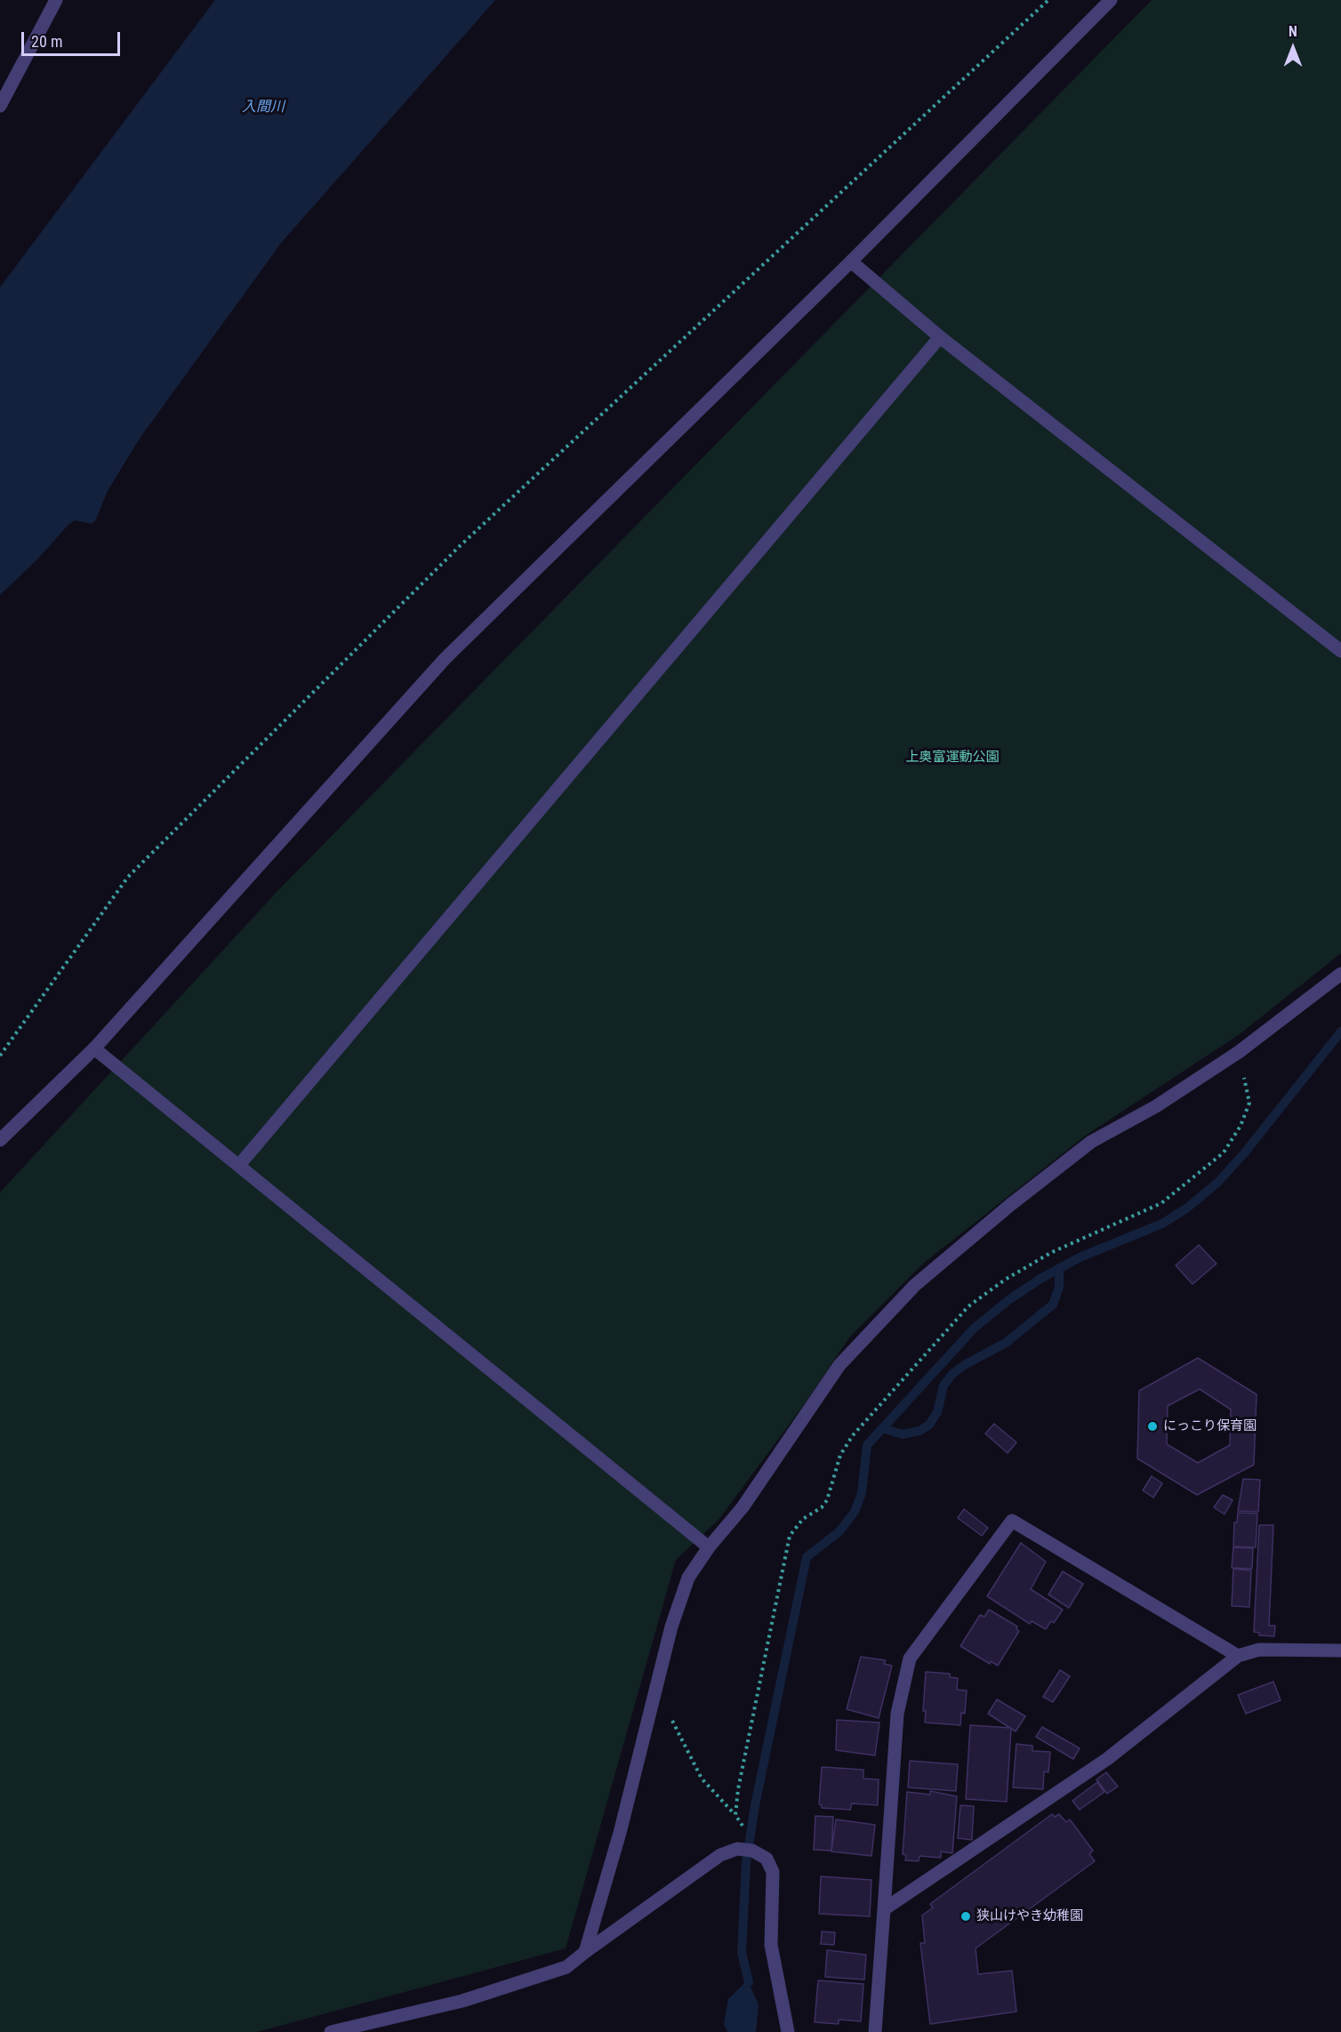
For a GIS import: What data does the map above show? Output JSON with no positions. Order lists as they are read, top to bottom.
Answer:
{
  "water": ["入間川"],
  "parks": ["上奥富運動公園"],
  "places": ["にっこり保育園", "狭山けやき幼稚園"],
  "scale_bar": "20 m",
  "north": "top"
}
